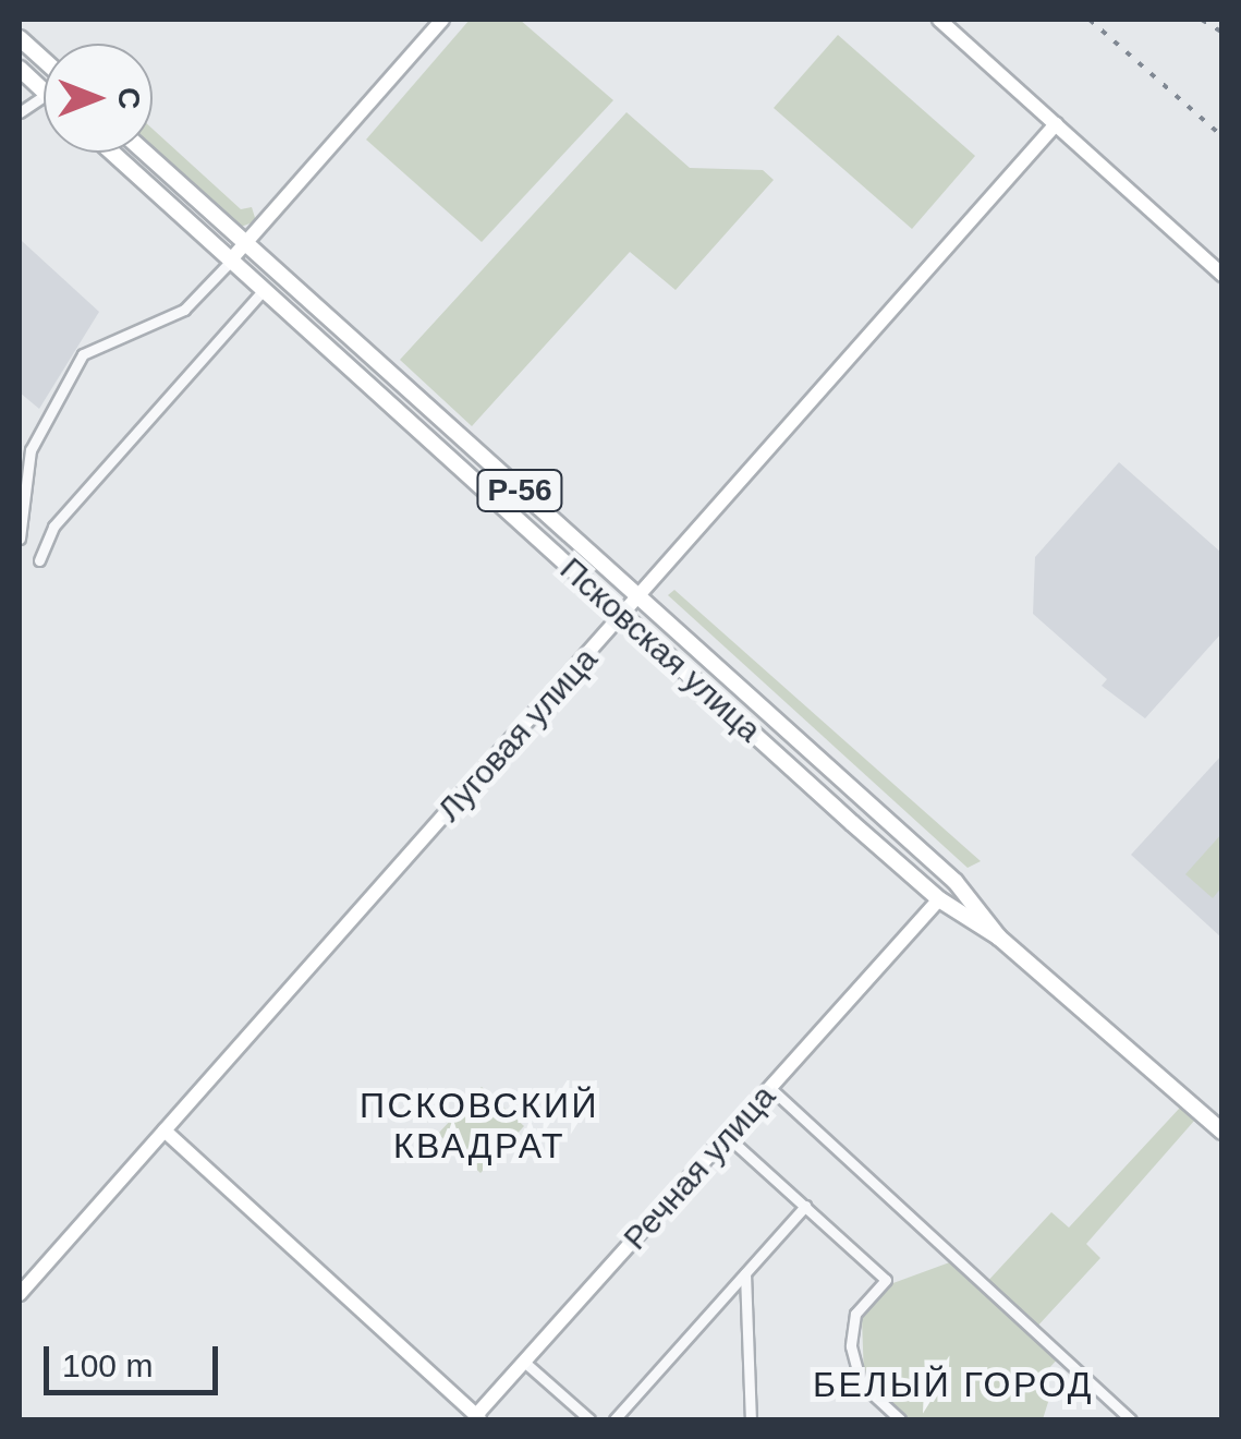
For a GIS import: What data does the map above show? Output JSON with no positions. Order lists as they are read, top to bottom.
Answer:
{
  "streets": {
    "main road": ["Р-56", "Псковская улица"],
    "street": ["Луговая улица", "Речная улица"]
  },
  "crossings": [
    ["Псковская улица", "Луговая улица"],
    ["Псковская улица", "Речная улица"]
  ],
  "districts": ["ПСКОВСКИЙ КВАДРАТ", "БЕЛЫЙ ГОРОД"],
  "scale_bar": "100 m",
  "north": "right"
}
